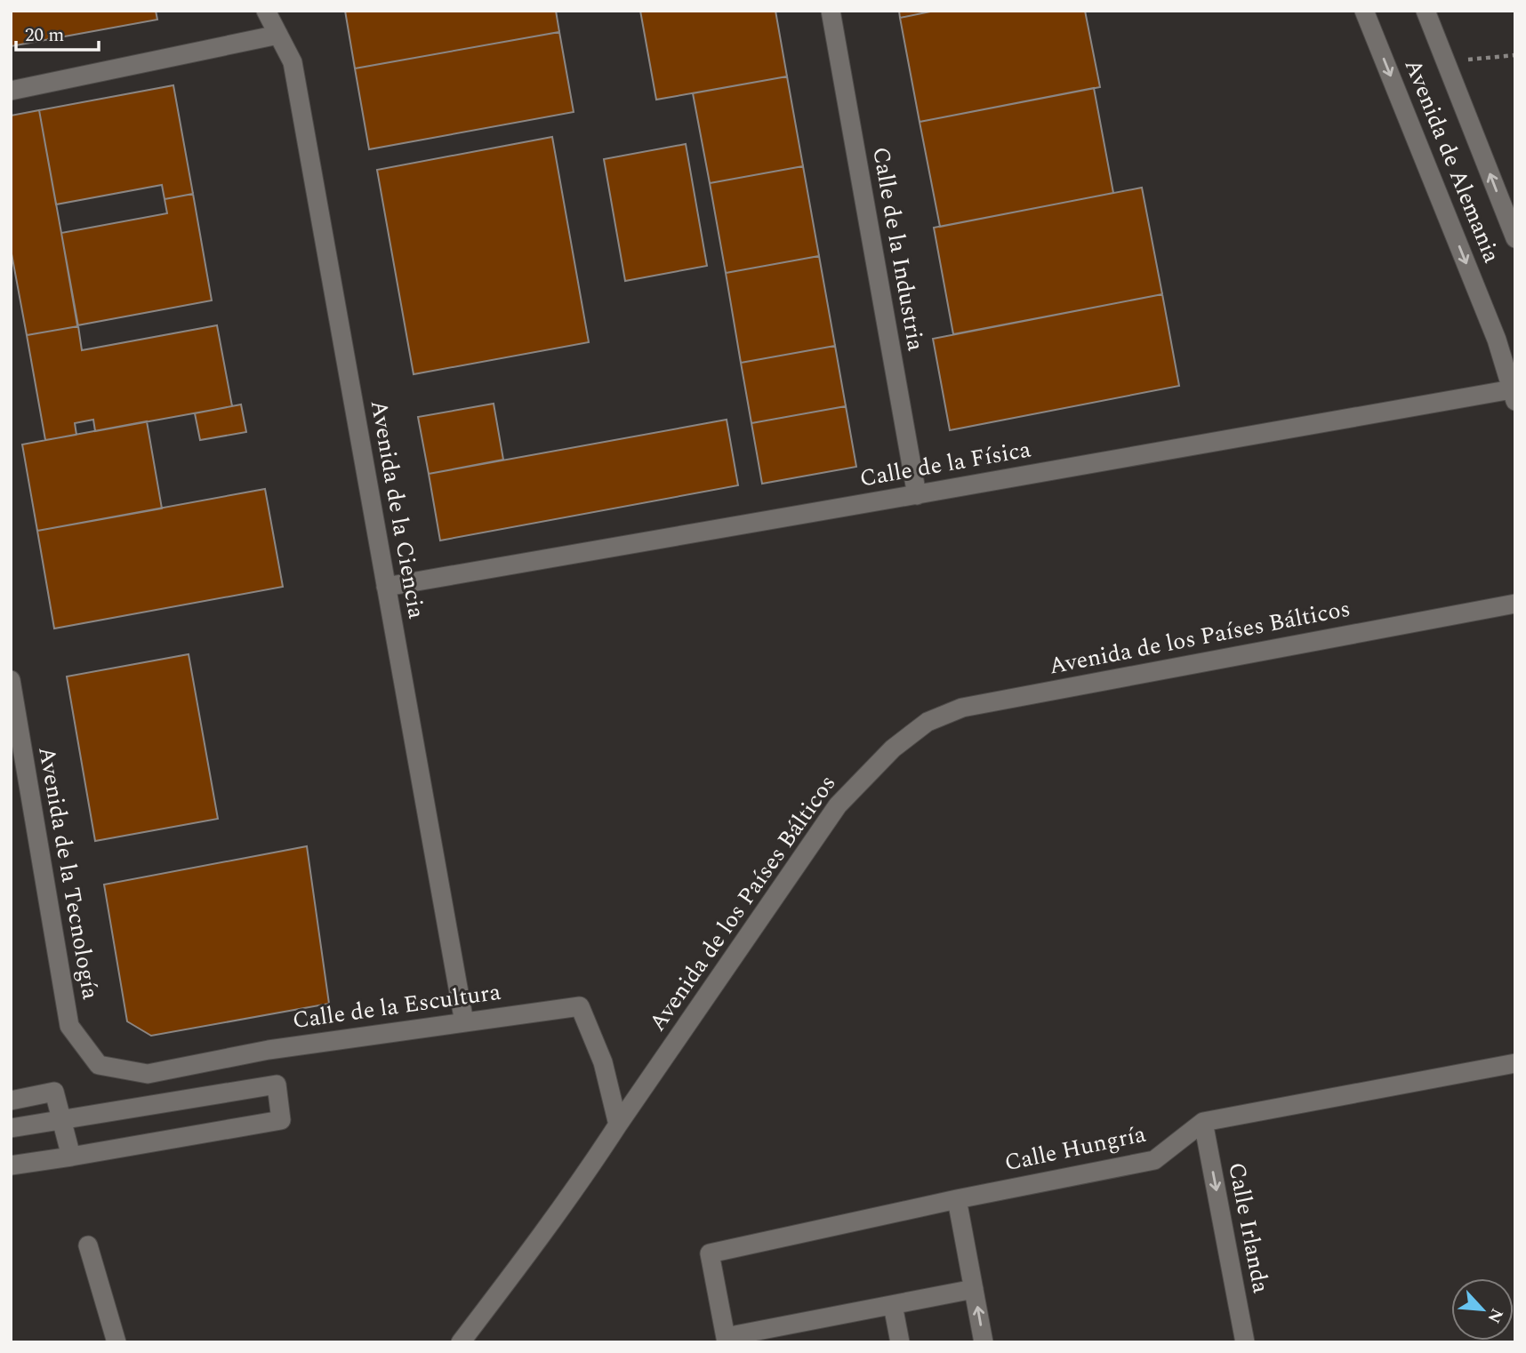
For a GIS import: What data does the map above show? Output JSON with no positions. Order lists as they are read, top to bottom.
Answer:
{
  "streets": {
    "street": [
      "Avenida de Alemania",
      "Calle de la Industria",
      "Calle de la Física",
      "Avenida de la Ciencia",
      "Avenida de los Países Bálticos",
      "Avenida de la Tecnología",
      "Calle de la Escultura",
      "Calle Hungría",
      "Calle Irlanda"
    ]
  },
  "crossings": [
    ["Avenida de Alemania", "Calle de la Física"],
    ["Calle de la Industria", "Calle de la Física"],
    ["Calle de la Física", "Avenida de la Ciencia"],
    ["Avenida de la Ciencia", "Calle de la Escultura"],
    ["Avenida de los Países Bálticos", "Calle de la Escultura"],
    ["Avenida de la Tecnología", "Calle de la Escultura"],
    ["Calle Hungría", "Calle Irlanda"]
  ],
  "one_way": ["Calle Irlanda"],
  "scale_bar": "20 m",
  "north": "bottom right"
}
